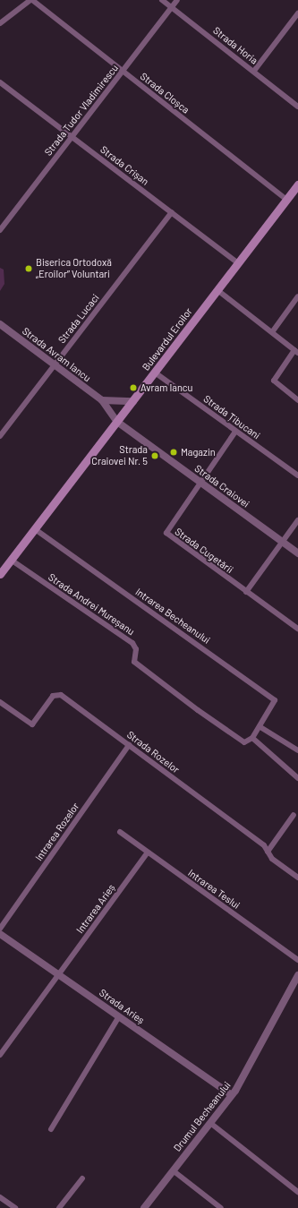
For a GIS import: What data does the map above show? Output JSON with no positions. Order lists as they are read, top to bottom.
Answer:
{
  "streets": {
    "main road": ["Bulevardul Eroilor"],
    "street": [
      "Strada Horia",
      "Strada Cloșca",
      "Strada Tudor Vladimirescu",
      "Strada Crișan",
      "Strada Lucaci",
      "Strada Avram Iancu",
      "Strada Țibucani",
      "Strada Craiovei",
      "Strada Cugetării",
      "Strada Andrei Mureșanu",
      "Intrarea Becheanului",
      "Strada Rozelor",
      "Intrarea Rozelor",
      "Intrarea Teslui",
      "Intrarea Arieș",
      "Strada Arieș",
      "Drumul Becheanului"
    ]
  },
  "crossings": [
    ["Strada Horia", "Strada Tudor Vladimirescu"],
    ["Strada Cloșca", "Strada Tudor Vladimirescu"],
    ["Strada Cloșca", "Bulevardul Eroilor"],
    ["Strada Tudor Vladimirescu", "Strada Crișan"],
    ["Strada Crișan", "Strada Lucaci"],
    ["Strada Crișan", "Bulevardul Eroilor"],
    ["Strada Lucaci", "Strada Avram Iancu"],
    ["Bulevardul Eroilor", "Strada Avram Iancu"],
    ["Bulevardul Eroilor", "Strada Țibucani"],
    ["Bulevardul Eroilor", "Strada Craiovei"],
    ["Bulevardul Eroilor", "Strada Andrei Mureșanu"],
    ["Bulevardul Eroilor", "Intrarea Becheanului"],
    ["Strada Avram Iancu", "Strada Craiovei"],
    ["Strada Țibucani", "Strada Cugetării"],
    ["Strada Craiovei", "Strada Cugetării"],
    ["Strada Andrei Mureșanu", "Intrarea Becheanului"],
    ["Strada Rozelor", "Intrarea Rozelor"],
    ["Intrarea Rozelor", "Strada Arieș"],
    ["Intrarea Teslui", "Intrarea Arieș"],
    ["Intrarea Arieș", "Strada Arieș"],
    ["Strada Arieș", "Drumul Becheanului"]
  ],
  "places": [
    "Biserica Ortodoxă „Eroilor” Voluntari",
    "Avram Iancu",
    "Magazin",
    "Strada Craiovei Nr. 5"
  ]
}
